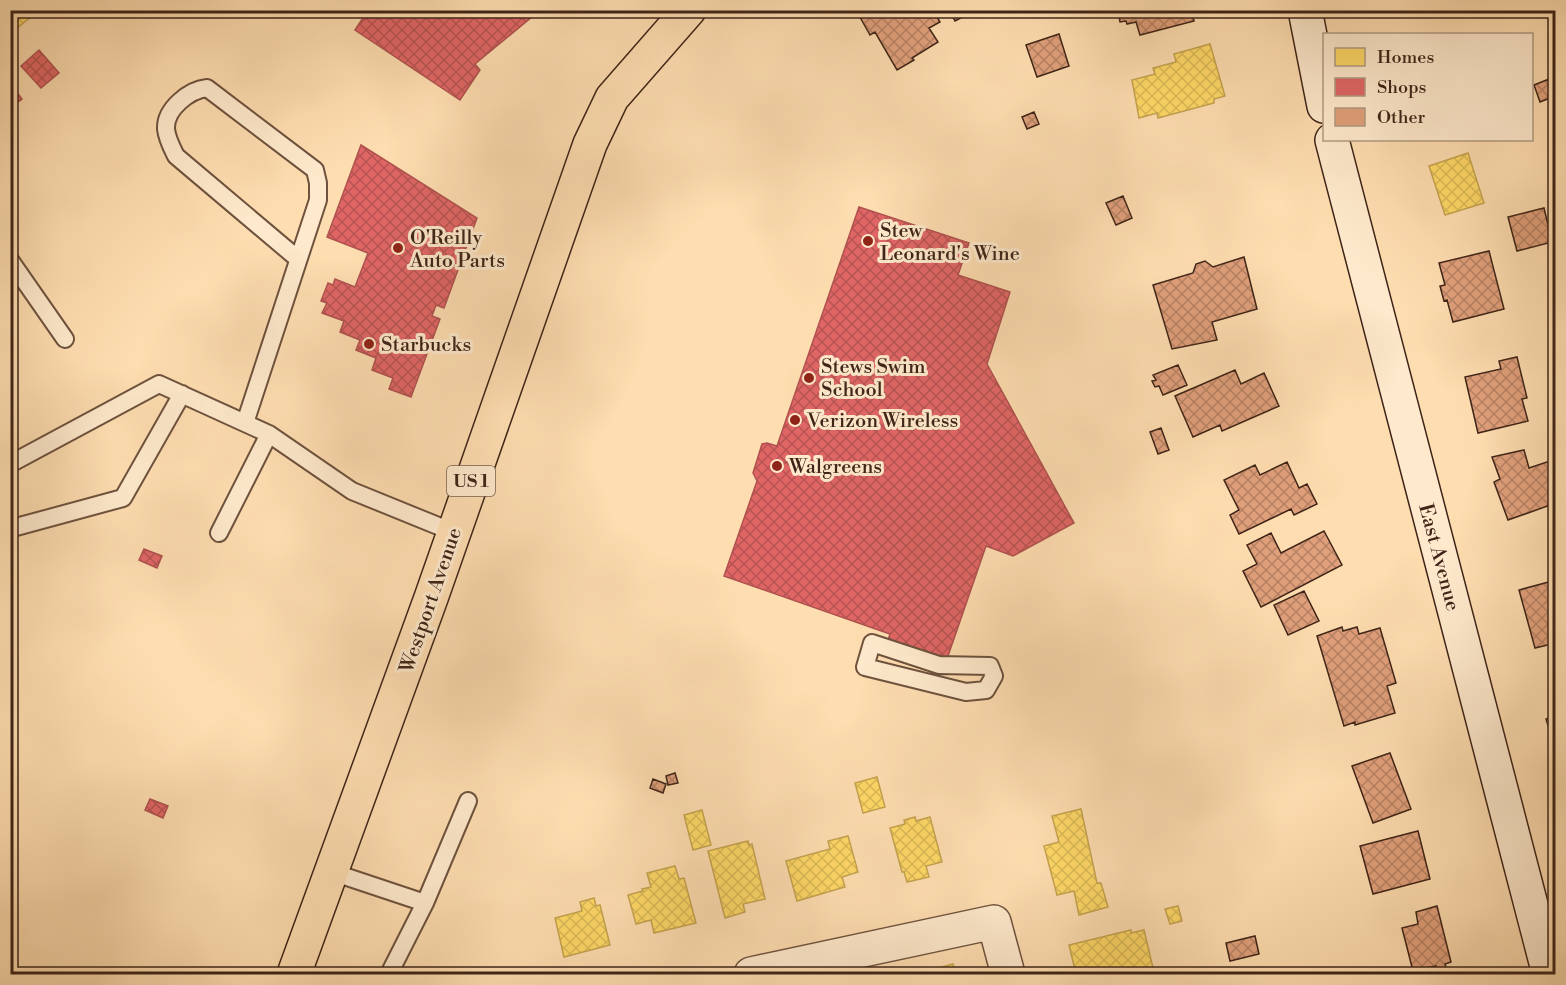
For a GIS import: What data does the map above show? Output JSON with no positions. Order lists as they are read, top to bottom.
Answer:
{
  "streets": {
    "main road": ["US 1", "East Avenue", "Westport Avenue"]
  },
  "places": [
    "Stew Leonard's Wine",
    "O'Reilly Auto Parts",
    "Starbucks",
    "Stews Swim School",
    "Verizon Wireless",
    "Walgreens"
  ],
  "legend": ["Homes", "Shops", "Other"]
}
